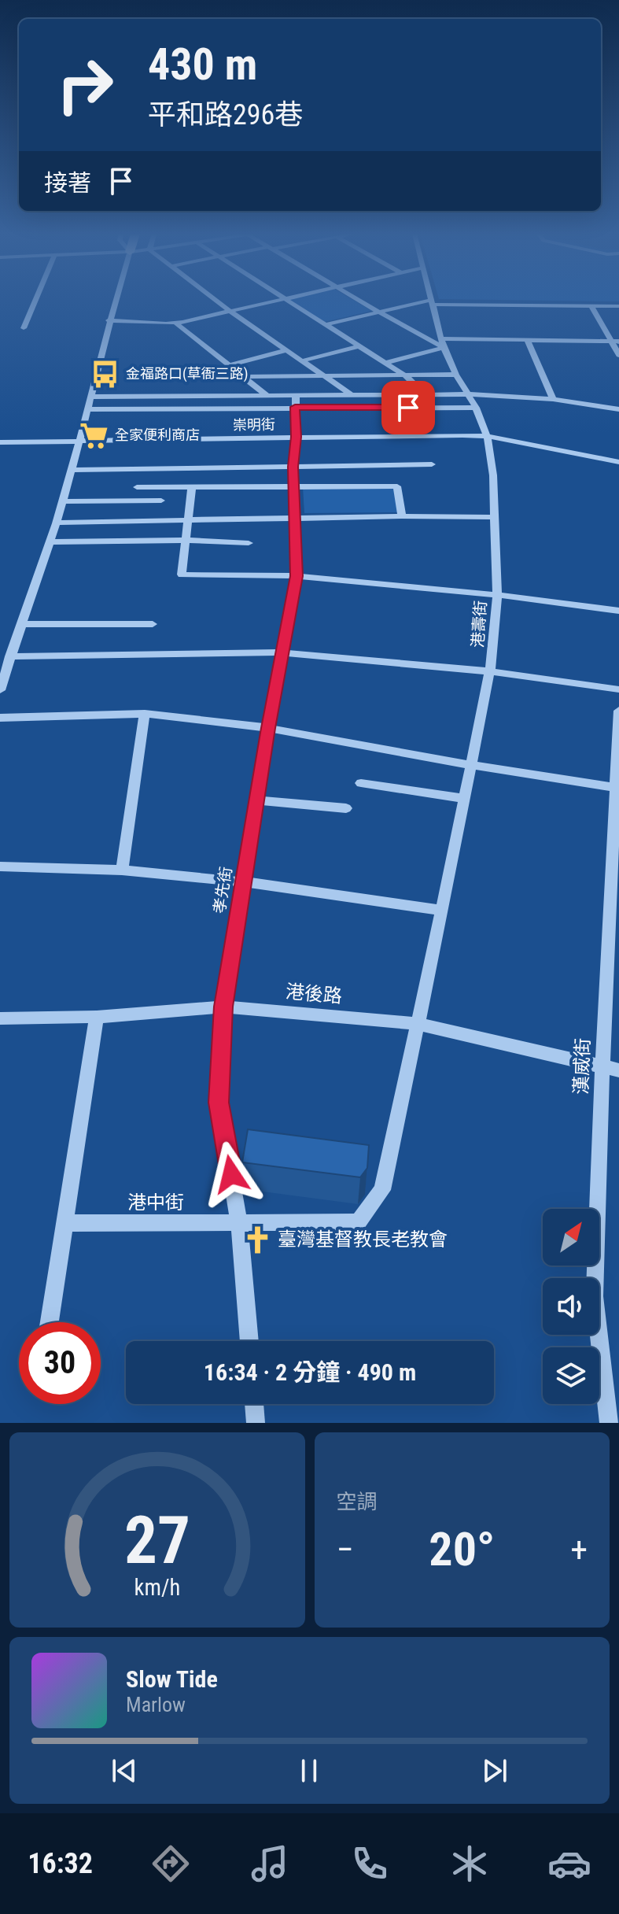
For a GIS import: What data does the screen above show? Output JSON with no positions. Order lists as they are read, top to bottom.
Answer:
{
  "streets": {
    "street": [
      "崇明街",
      "港壽街",
      "孝先街",
      "港後路",
      "漢威街",
      "港中街"
    ]
  },
  "crossings": [
    ["崇明街", "港壽街"],
    ["崇明街", "孝先街"],
    ["港壽街", "港後路"],
    ["港壽街", "港中街"],
    ["孝先街", "港後路"],
    ["孝先街", "港中街"],
    ["港後路", "漢威街"],
    ["港後路", "港中街"]
  ],
  "places": {
    "bus stop": ["金福路口(草衙三路)"],
    "supermarket": ["全家便利商店"],
    "church": ["臺灣基督教長老教會"]
  },
  "north": "top right",
  "page": {
    "turn": ["430 m", "平和路296巷"],
    "then": "接著",
    "limit": "30",
    "trip": "16:34 · 2 分鐘 · 490 m",
    "tile": "空調",
    "heat": ["−", "20°", "+"],
    "song": ["Slow Tide", "Marlow"],
    "tabs": "16:32",
    "gauge": ["27", "km/h"]
  }
}
